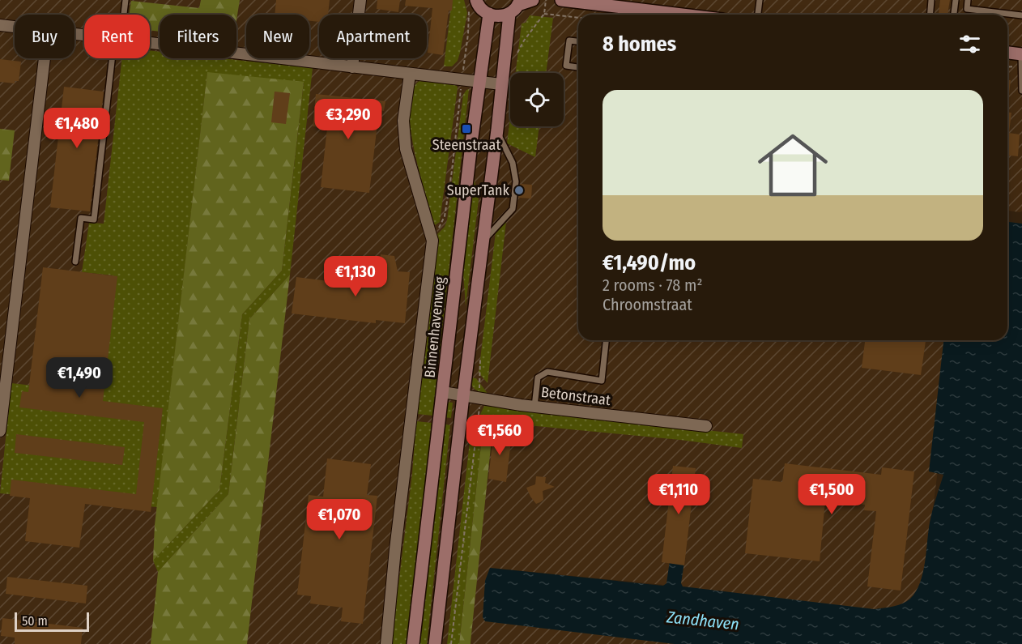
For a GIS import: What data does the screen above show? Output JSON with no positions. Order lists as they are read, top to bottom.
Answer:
{
  "streets": {
    "main road": ["Binnenhavenweg"],
    "street": ["Betonstraat"]
  },
  "crossings": [
    ["Binnenhavenweg", "Betonstraat"]
  ],
  "water": ["Zandhaven"],
  "places": {
    "transit": ["Steenstraat"],
    "other": ["SuperTank"]
  },
  "scale_bar": "50 m",
  "page": {
    "chip": [
      "Buy",
      "Rent",
      "Filters",
      "New",
      "Apartment"
    ],
    "heading": "8 homes",
    "list": [
      {
        "name": "€1,490/mo",
        "note": "2 rooms · 78 m² · Chroomstraat"
      }
    ],
    "price": [
      "€3,290",
      "€1,480",
      "€1,130",
      "€1,490",
      "€1,560",
      "€1,110",
      "€1,500",
      "€1,070"
    ],
    "scale": "50 m"
  }
}
